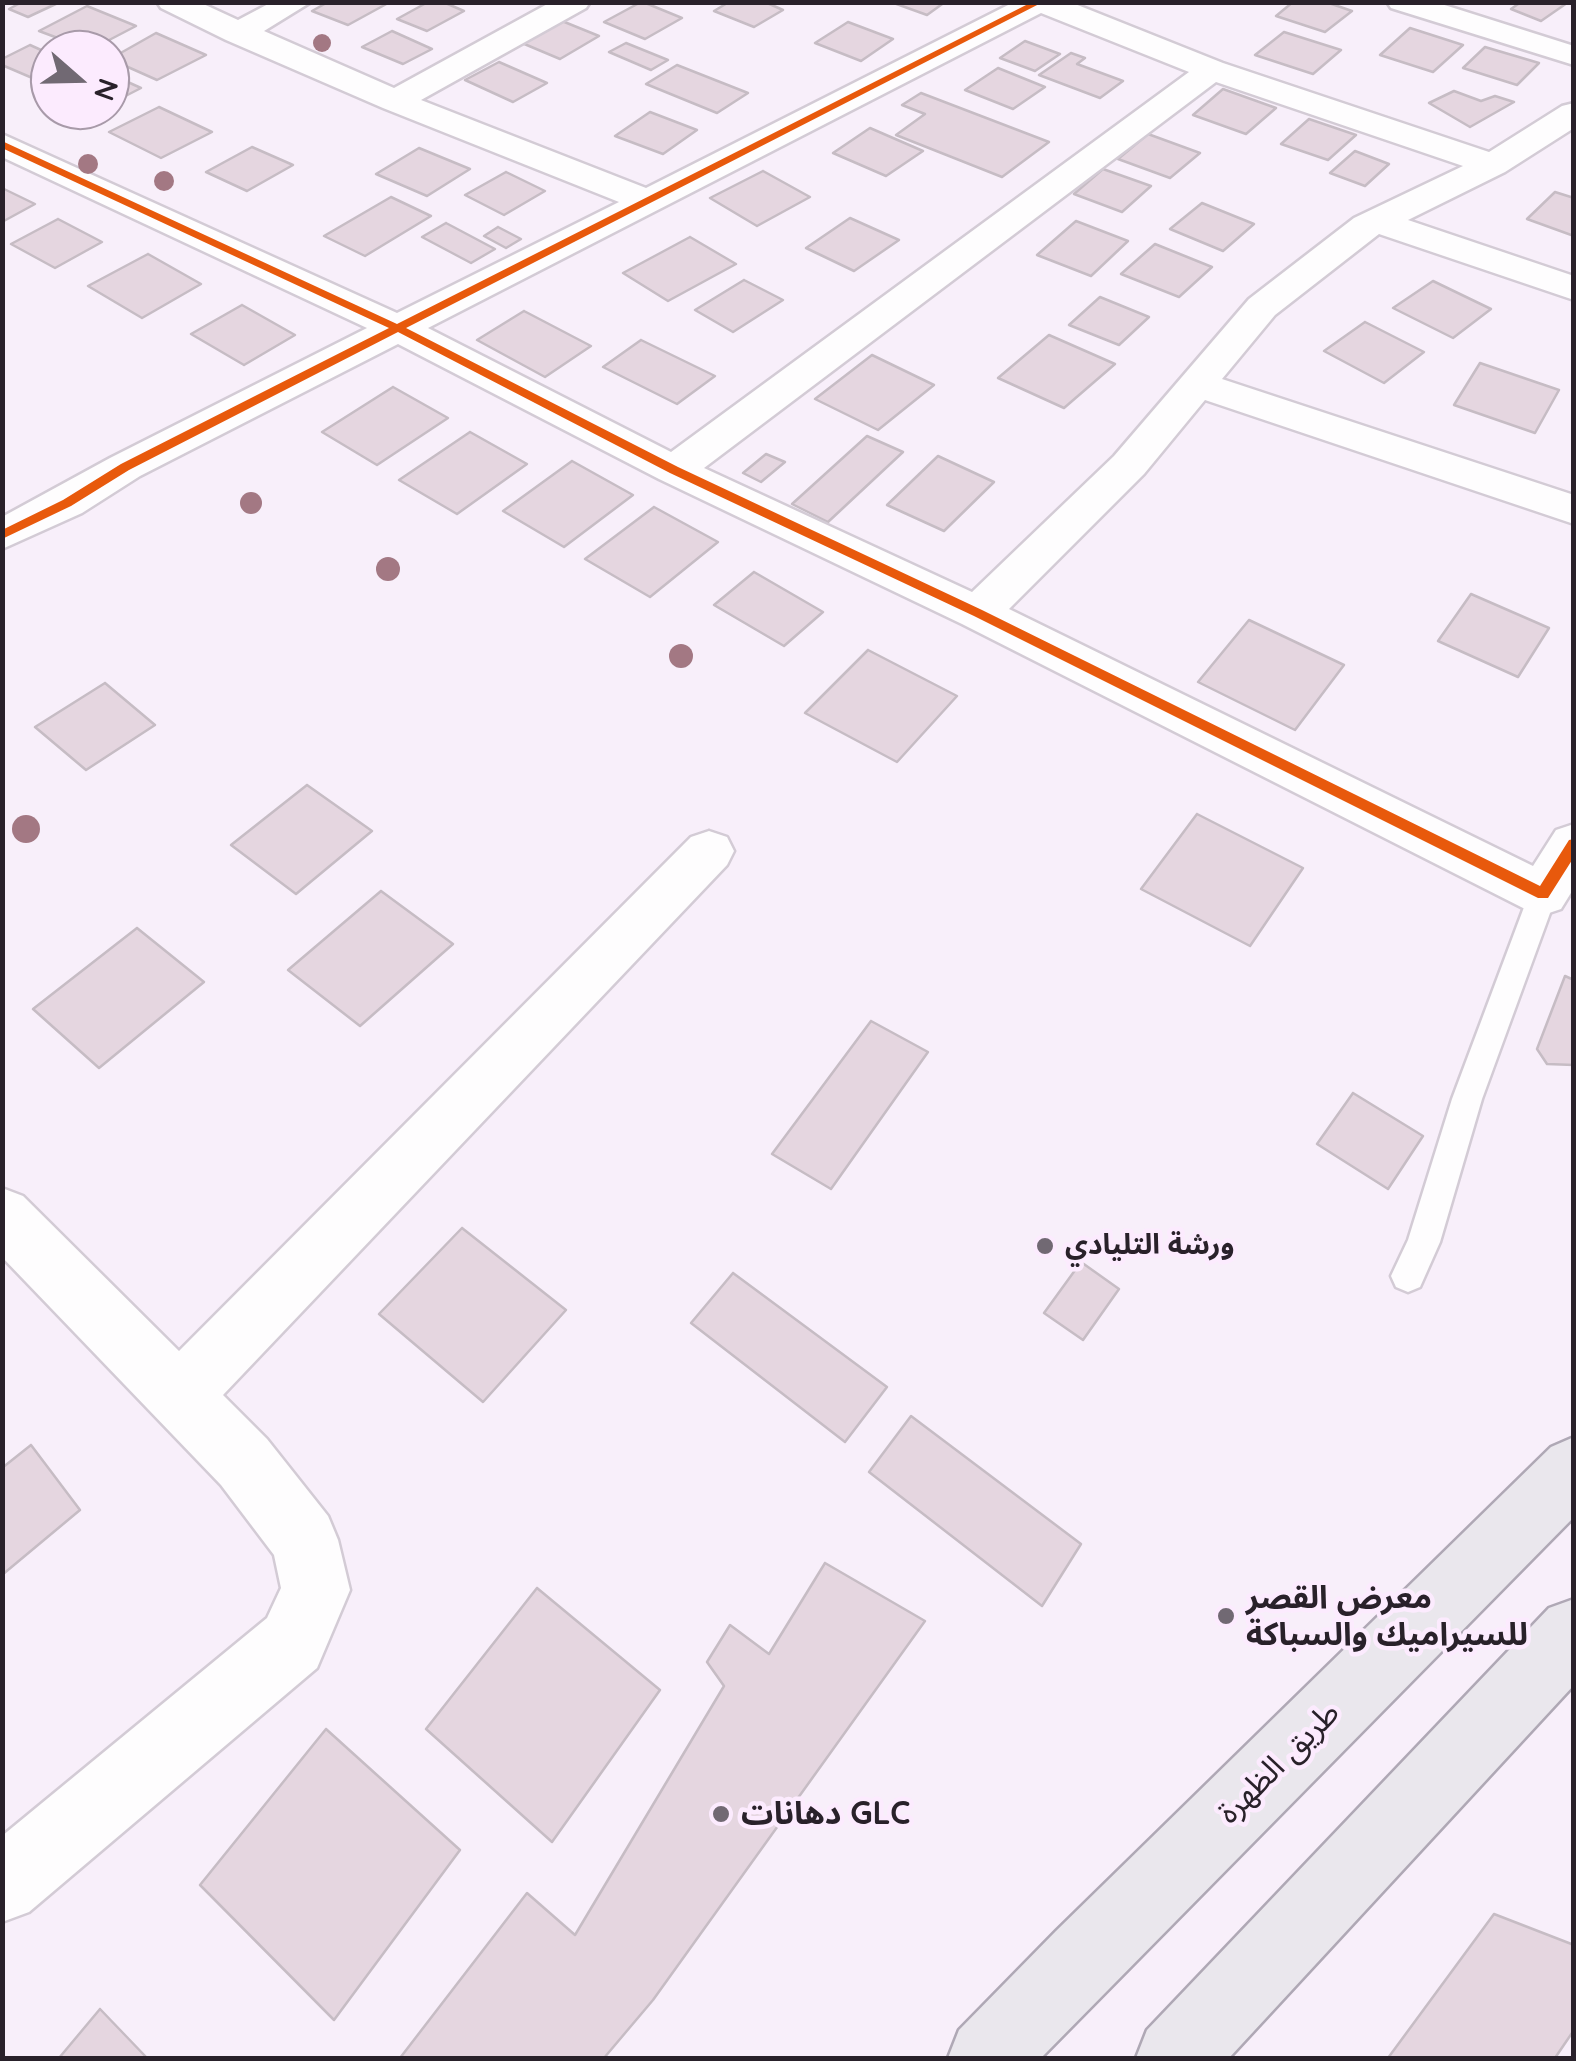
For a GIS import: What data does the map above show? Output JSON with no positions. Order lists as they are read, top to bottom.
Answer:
{
  "streets": {
    "main road": ["طريق الظهرة"]
  },
  "places": ["ورشة التليادي", "معرض القصر للسيراميك والسباكة", "دهانات GLC"],
  "north": "right"
}
